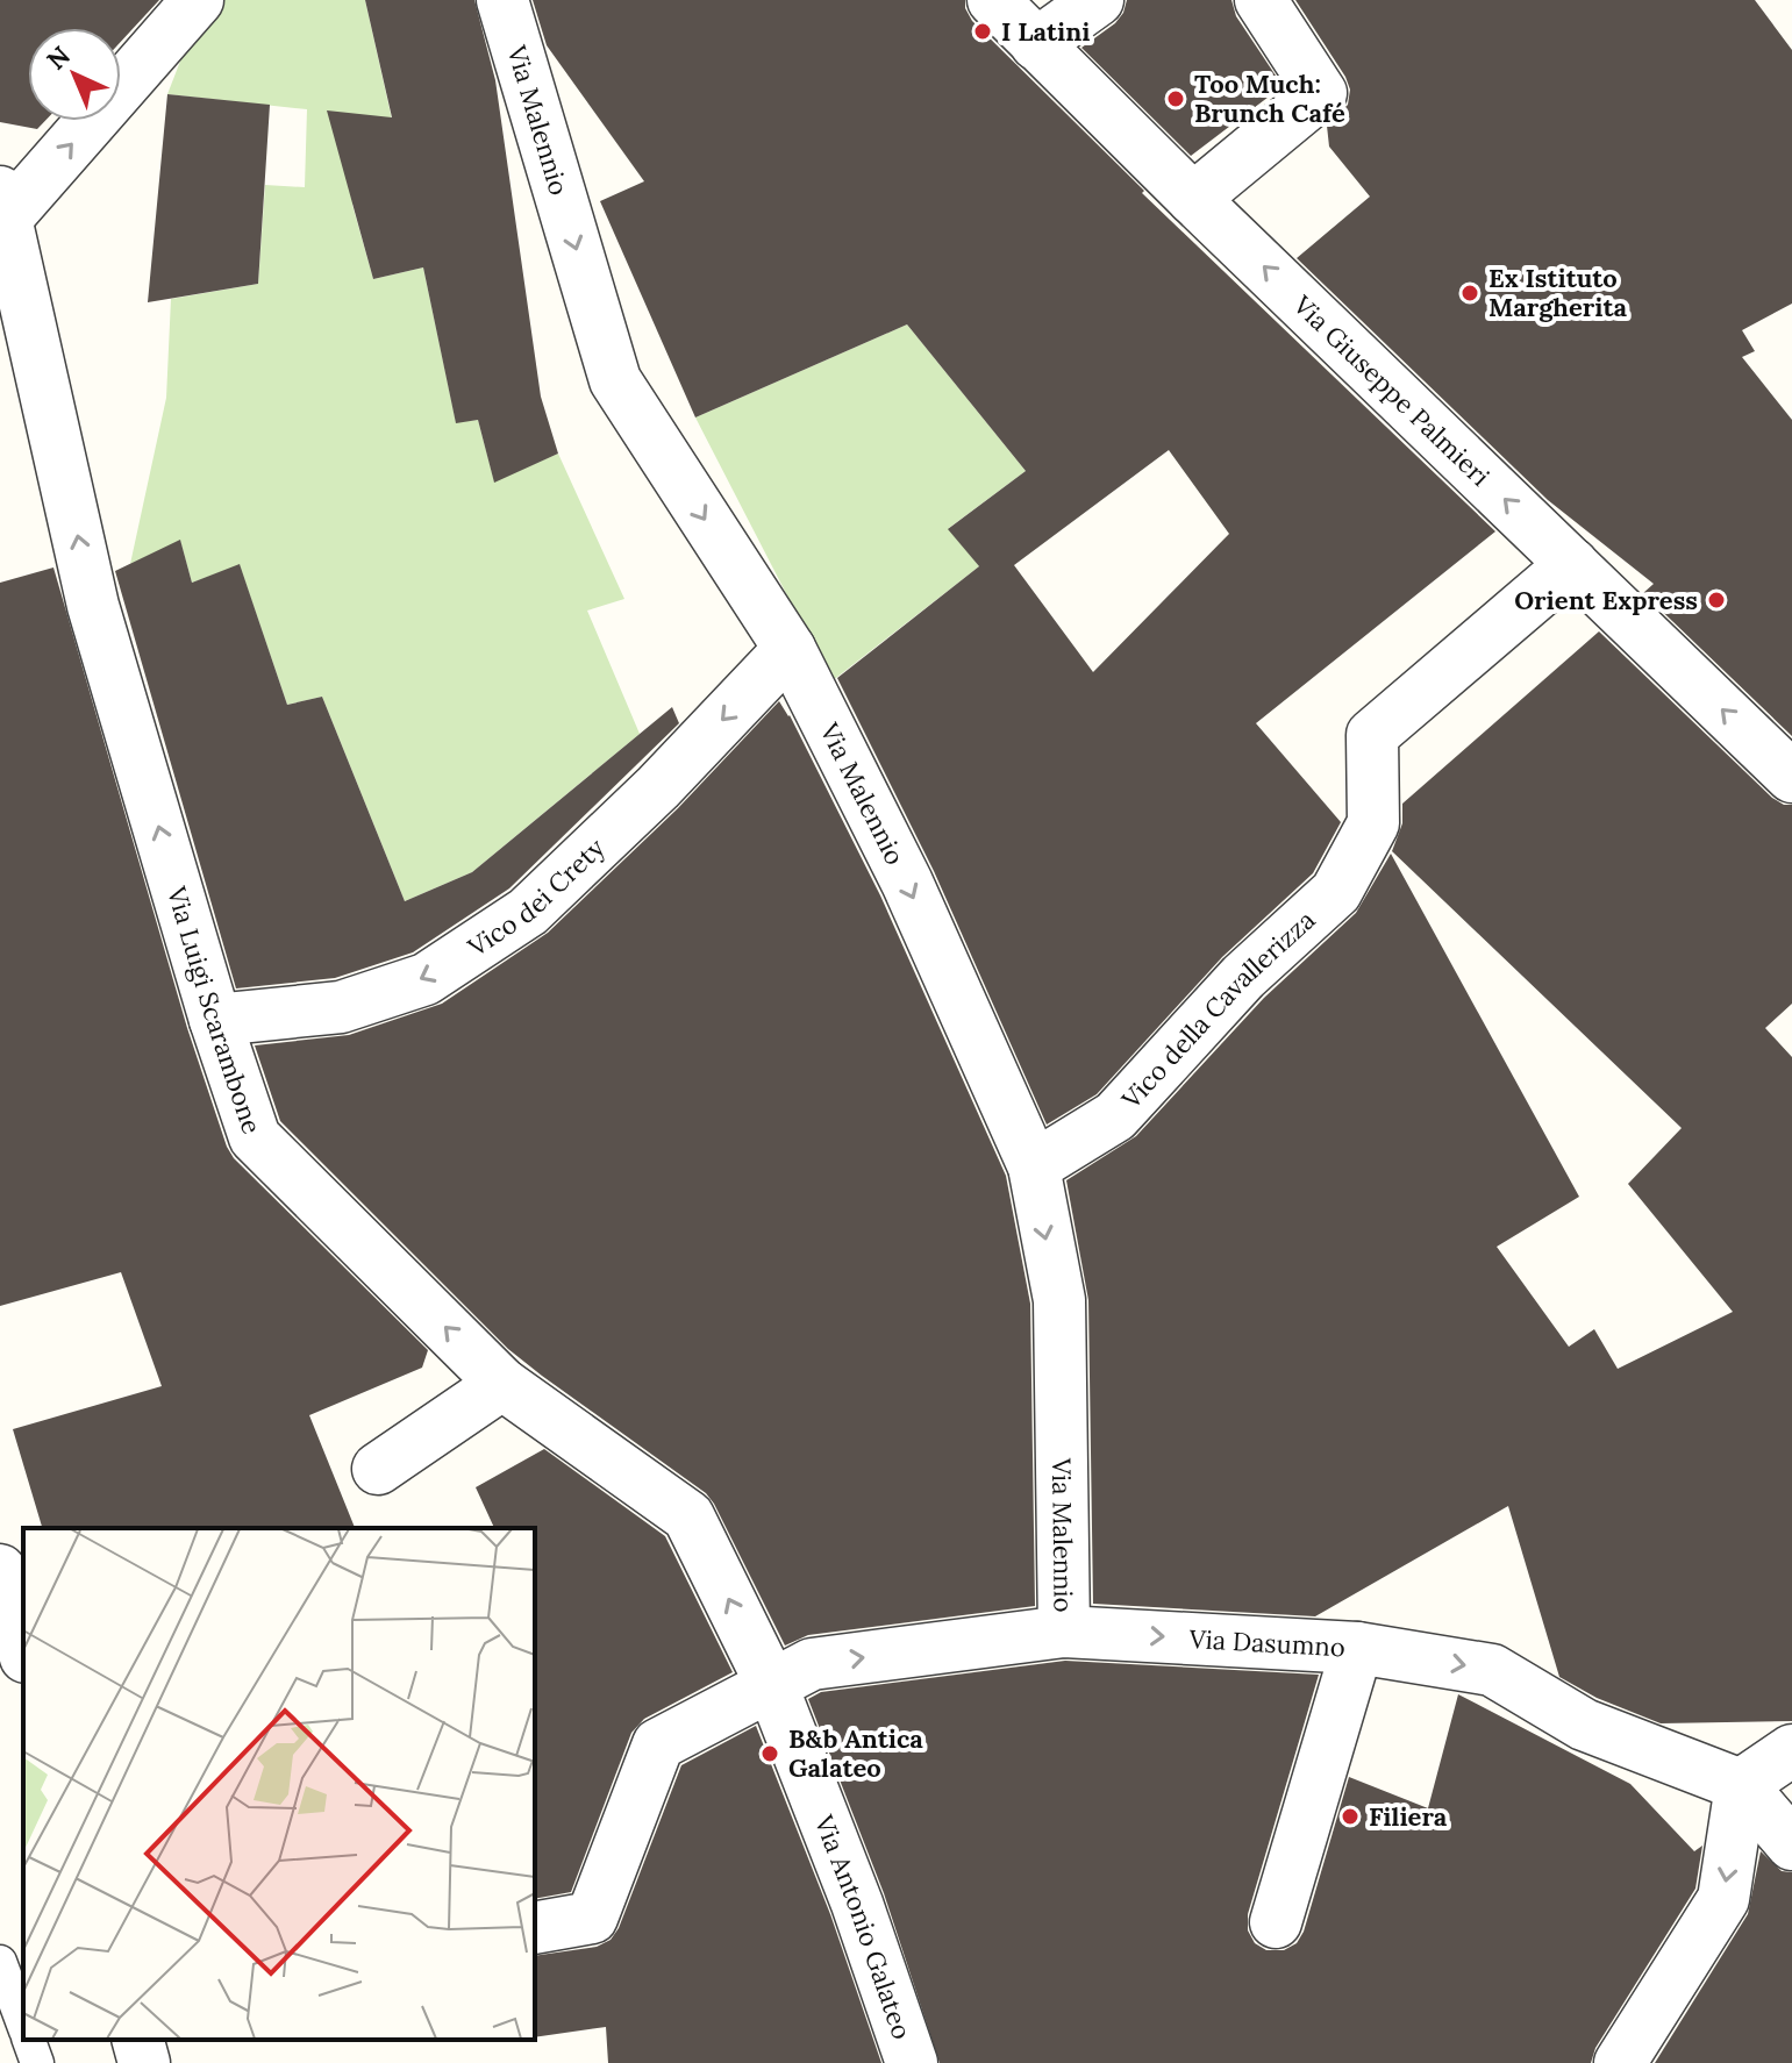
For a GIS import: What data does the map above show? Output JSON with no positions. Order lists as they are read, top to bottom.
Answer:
{
  "streets": {
    "street": [
      "Via Malennio",
      "Via Giuseppe Palmieri",
      "Vico dei Crety",
      "Via Luigi Scarambone",
      "Vico della Cavallerizza",
      "Via Dasumno",
      "Via Antonio Galateo"
    ]
  },
  "crossings": [
    ["Via Malennio", "Vico dei Crety"],
    ["Via Malennio", "Vico della Cavallerizza"],
    ["Via Malennio", "Via Dasumno"],
    ["Via Giuseppe Palmieri", "Vico della Cavallerizza"],
    ["Vico dei Crety", "Via Luigi Scarambone"],
    ["Via Luigi Scarambone", "Via Dasumno"],
    ["Via Luigi Scarambone", "Via Antonio Galateo"],
    ["Via Dasumno", "Via Antonio Galateo"]
  ],
  "one_way": [
    "Via Malennio",
    "Via Giuseppe Palmieri",
    "Vico dei Crety",
    "Via Luigi Scarambone",
    "Via Dasumno"
  ],
  "places": [
    "I Latini",
    "Too Much: Brunch Café",
    "Ex Istituto Margherita",
    "Orient Express",
    "B&b Antica Galateo",
    "Filiera"
  ],
  "north": "top left"
}
